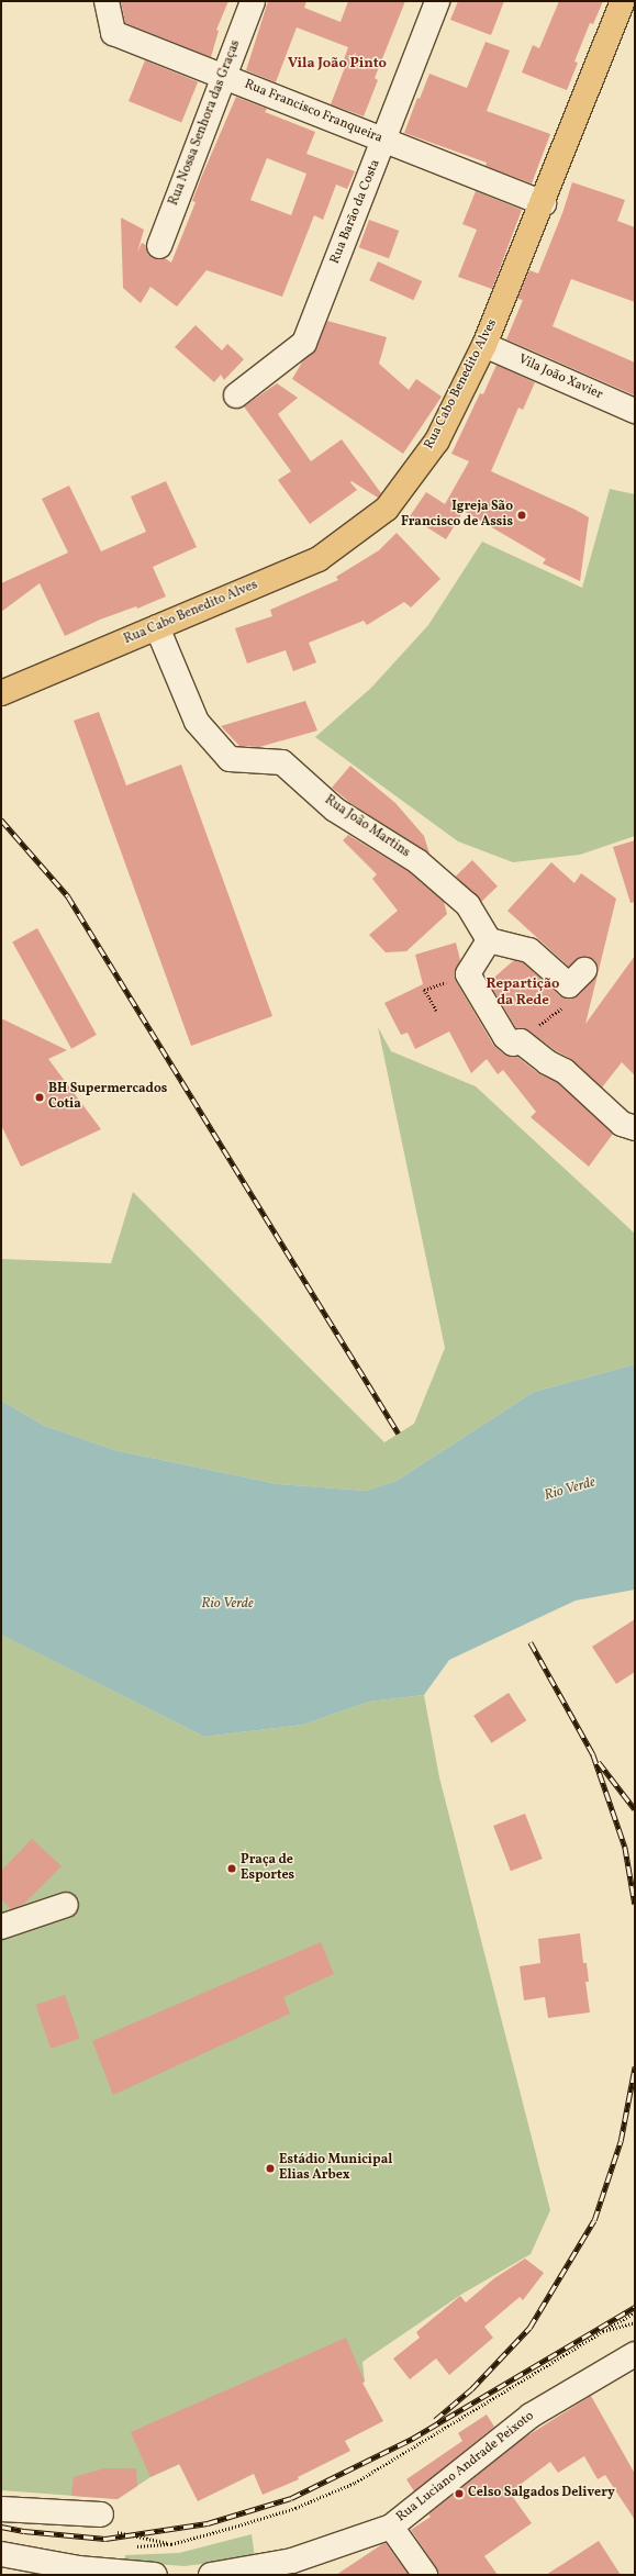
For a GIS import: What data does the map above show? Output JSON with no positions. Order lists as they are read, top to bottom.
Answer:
{
  "streets": {
    "main road": ["Rua Cabo Benedito Alves"],
    "street": [
      "Rua Francisco Franqueira",
      "Rua Nossa Senhora das Graças",
      "Rua Barão da Costa",
      "Vila João Xavier",
      "Rua João Martins",
      "Rua Luciano Andrade Peixoto"
    ]
  },
  "crossings": [
    ["Rua Francisco Franqueira", "Rua Nossa Senhora das Graças"],
    ["Rua Francisco Franqueira", "Rua Barão da Costa"],
    ["Rua Francisco Franqueira", "Rua Cabo Benedito Alves"],
    ["Vila João Xavier", "Rua Cabo Benedito Alves"],
    ["Rua Cabo Benedito Alves", "Rua João Martins"]
  ],
  "districts": ["Vila João Pinto", "Repartição da Rede"],
  "water": ["Rio Verde"],
  "places": [
    "Igreja São Francisco de Assis",
    "BH Supermercados Cotia",
    "Praça de Esportes",
    "Estádio Municipal Elias Arbex",
    "Celso Salgados Delivery"
  ]
}
